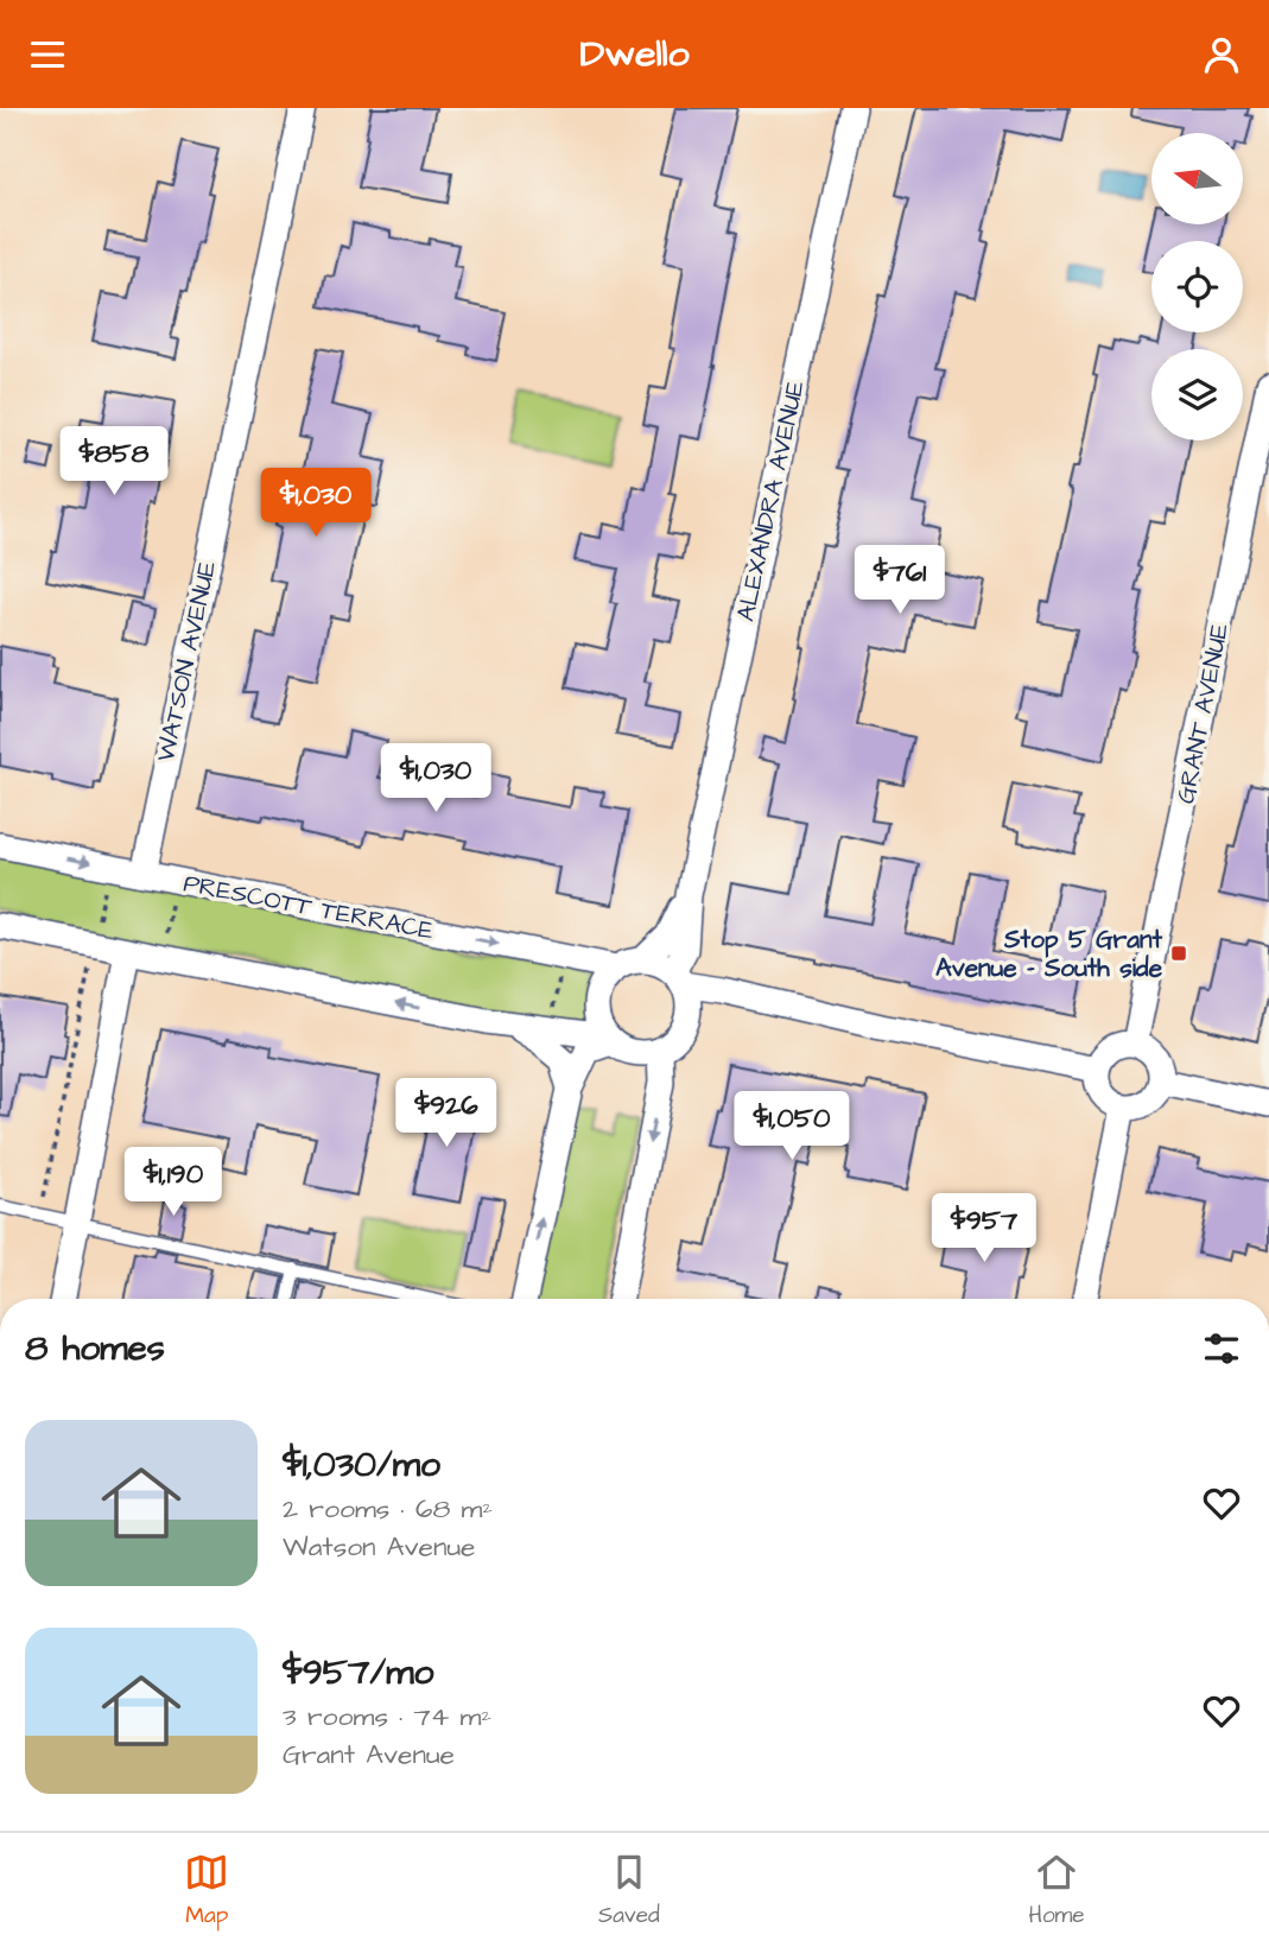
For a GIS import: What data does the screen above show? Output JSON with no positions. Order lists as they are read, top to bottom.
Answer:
{
  "streets": {
    "street": [
      "ALEXANDRA AVENUE",
      "WATSON AVENUE",
      "GRANT AVENUE",
      "PRESCOTT TERRACE"
    ]
  },
  "crossings": [
    ["ALEXANDRA AVENUE", "PRESCOTT TERRACE"],
    ["WATSON AVENUE", "PRESCOTT TERRACE"]
  ],
  "places": {
    "transit": ["Stop 5 Grant Avenue - South side"]
  },
  "north": "left",
  "page": {
    "header": "Dwello",
    "price": [
      "$858",
      "$1,030",
      "$761",
      "$1,030",
      "$926",
      "$1,050",
      "$1,190",
      "$957"
    ],
    "heading": "8 homes",
    "list": [
      {
        "name": "$1,030/mo",
        "note": "2 rooms · 68 m² · Watson Avenue"
      },
      {
        "name": "$957/mo",
        "note": "3 rooms · 74 m² · Grant Avenue"
      }
    ],
    "tabs": ["Map", "Saved", "Home"]
  }
}
